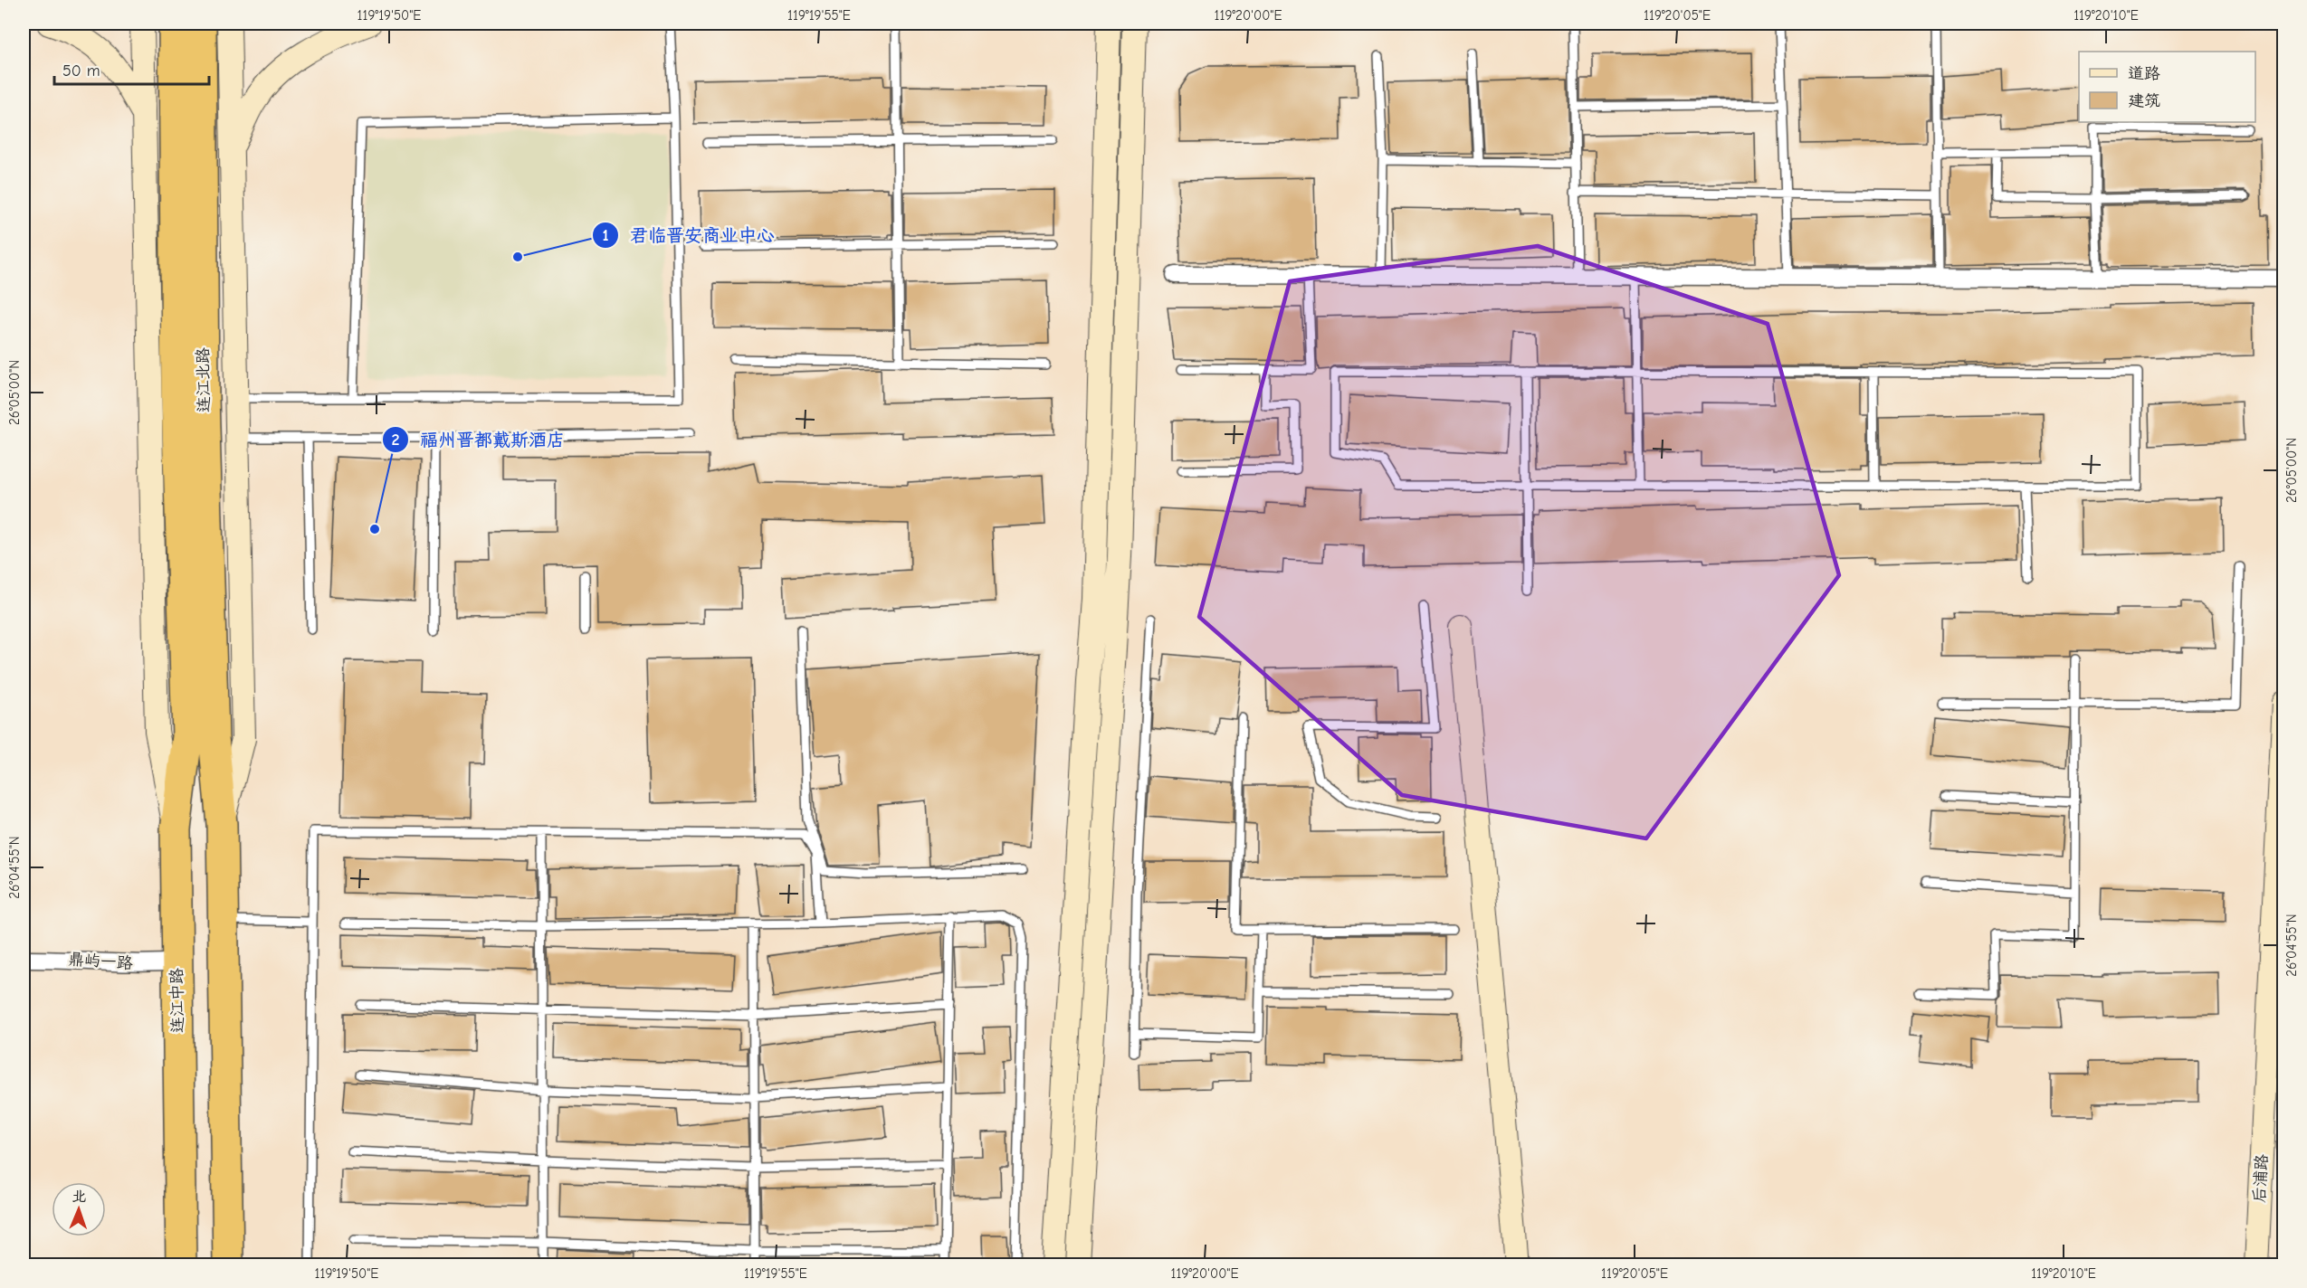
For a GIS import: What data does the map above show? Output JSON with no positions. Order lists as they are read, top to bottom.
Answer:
{
  "streets": {
    "highway": ["连江北路", "连江中路"],
    "main road": ["后浦路"],
    "street": ["鼎屿一路"]
  },
  "crossings": [
    ["连江北路", "连江中路"],
    ["鼎屿一路", "连江中路"]
  ],
  "places": ["君临晋安商业中心", "福州晋都戴斯酒店"],
  "legend": ["道路", "建筑"],
  "scale_bar": "50 m",
  "north": "top",
  "coordinates": [
    "119°19'50\"E",
    "119°19'55\"E",
    "119°20'00\"E",
    "119°20'05\"E",
    "119°20'10\"E",
    "26°05'00\"N",
    "26°04'55\"N"
  ]
}
